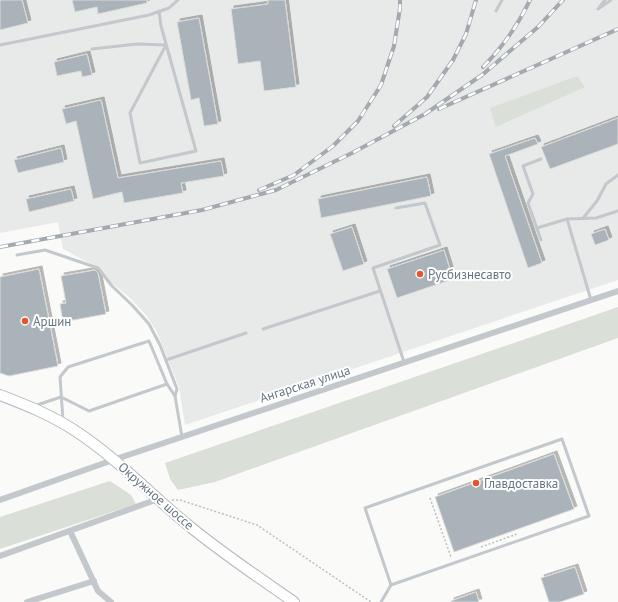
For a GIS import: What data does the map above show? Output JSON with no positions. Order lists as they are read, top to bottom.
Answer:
{
  "streets": {
    "main road": ["Окружное шоссе"],
    "street": ["Ангарская улица"]
  },
  "crossings": [
    ["Ангарская улица", "Окружное шоссе"]
  ],
  "places": ["Русбизнесавто", "Аршин", "Главдоставка"]
}
